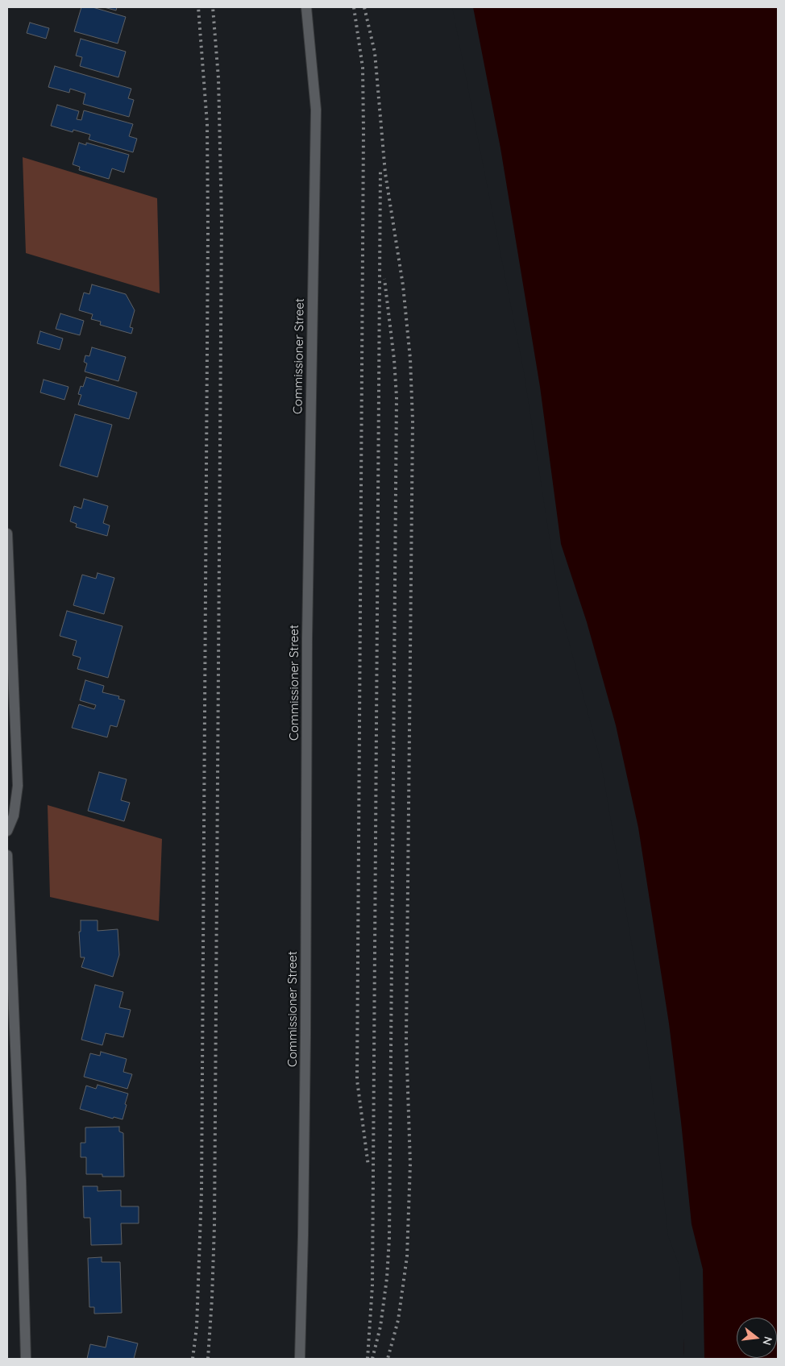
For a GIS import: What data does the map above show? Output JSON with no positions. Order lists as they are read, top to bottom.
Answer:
{
  "streets": {
    "street": ["Commissioner Street"]
  },
  "north": "right"
}
